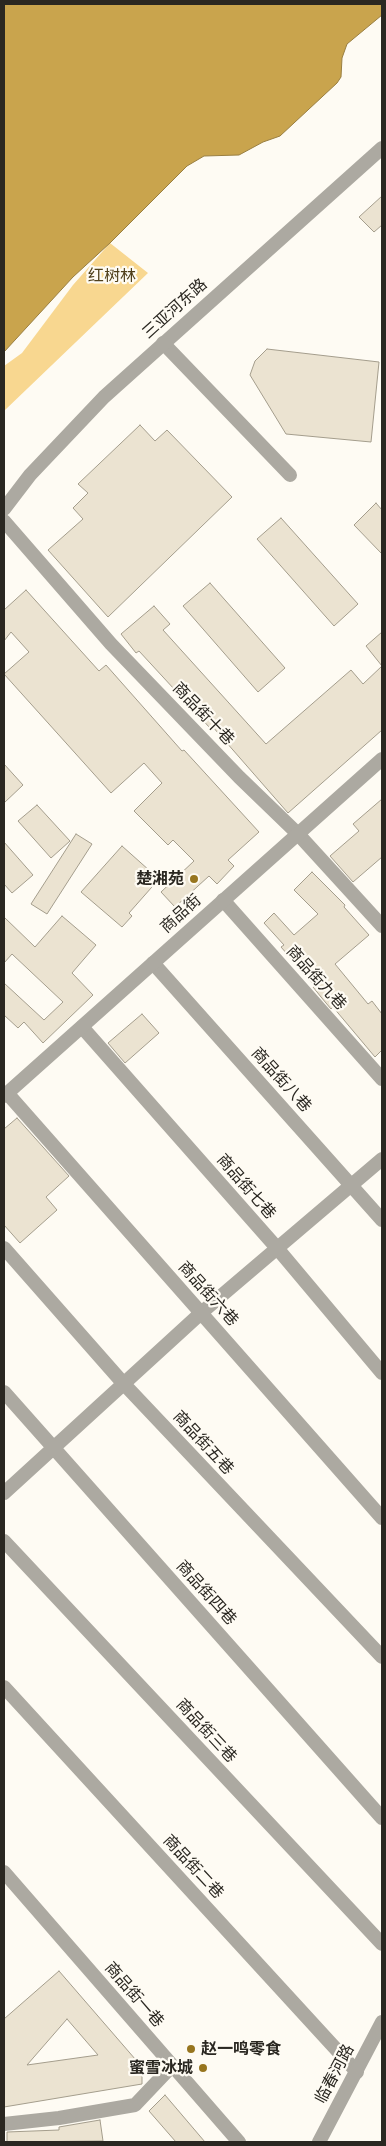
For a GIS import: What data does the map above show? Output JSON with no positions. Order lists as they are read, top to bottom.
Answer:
{
  "streets": {
    "street": [
      "三亚河东路",
      "商品街十巷",
      "商品街",
      "商品街九巷",
      "商品街八巷",
      "商品街七巷",
      "商品街六巷",
      "商品街五巷",
      "商品街四巷",
      "商品街三巷",
      "商品街二巷",
      "商品街一巷",
      "临春河路"
    ]
  },
  "crossings": [
    ["商品街十巷", "商品街"],
    ["商品街", "商品街九巷"],
    ["商品街", "商品街八巷"],
    ["商品街", "商品街七巷"],
    ["商品街", "商品街六巷"],
    ["商品街二巷", "临春河路"]
  ],
  "parks": ["红树林"],
  "places": ["楚湘苑", "赵一鸣零食", "蜜雪冰城"]
}
